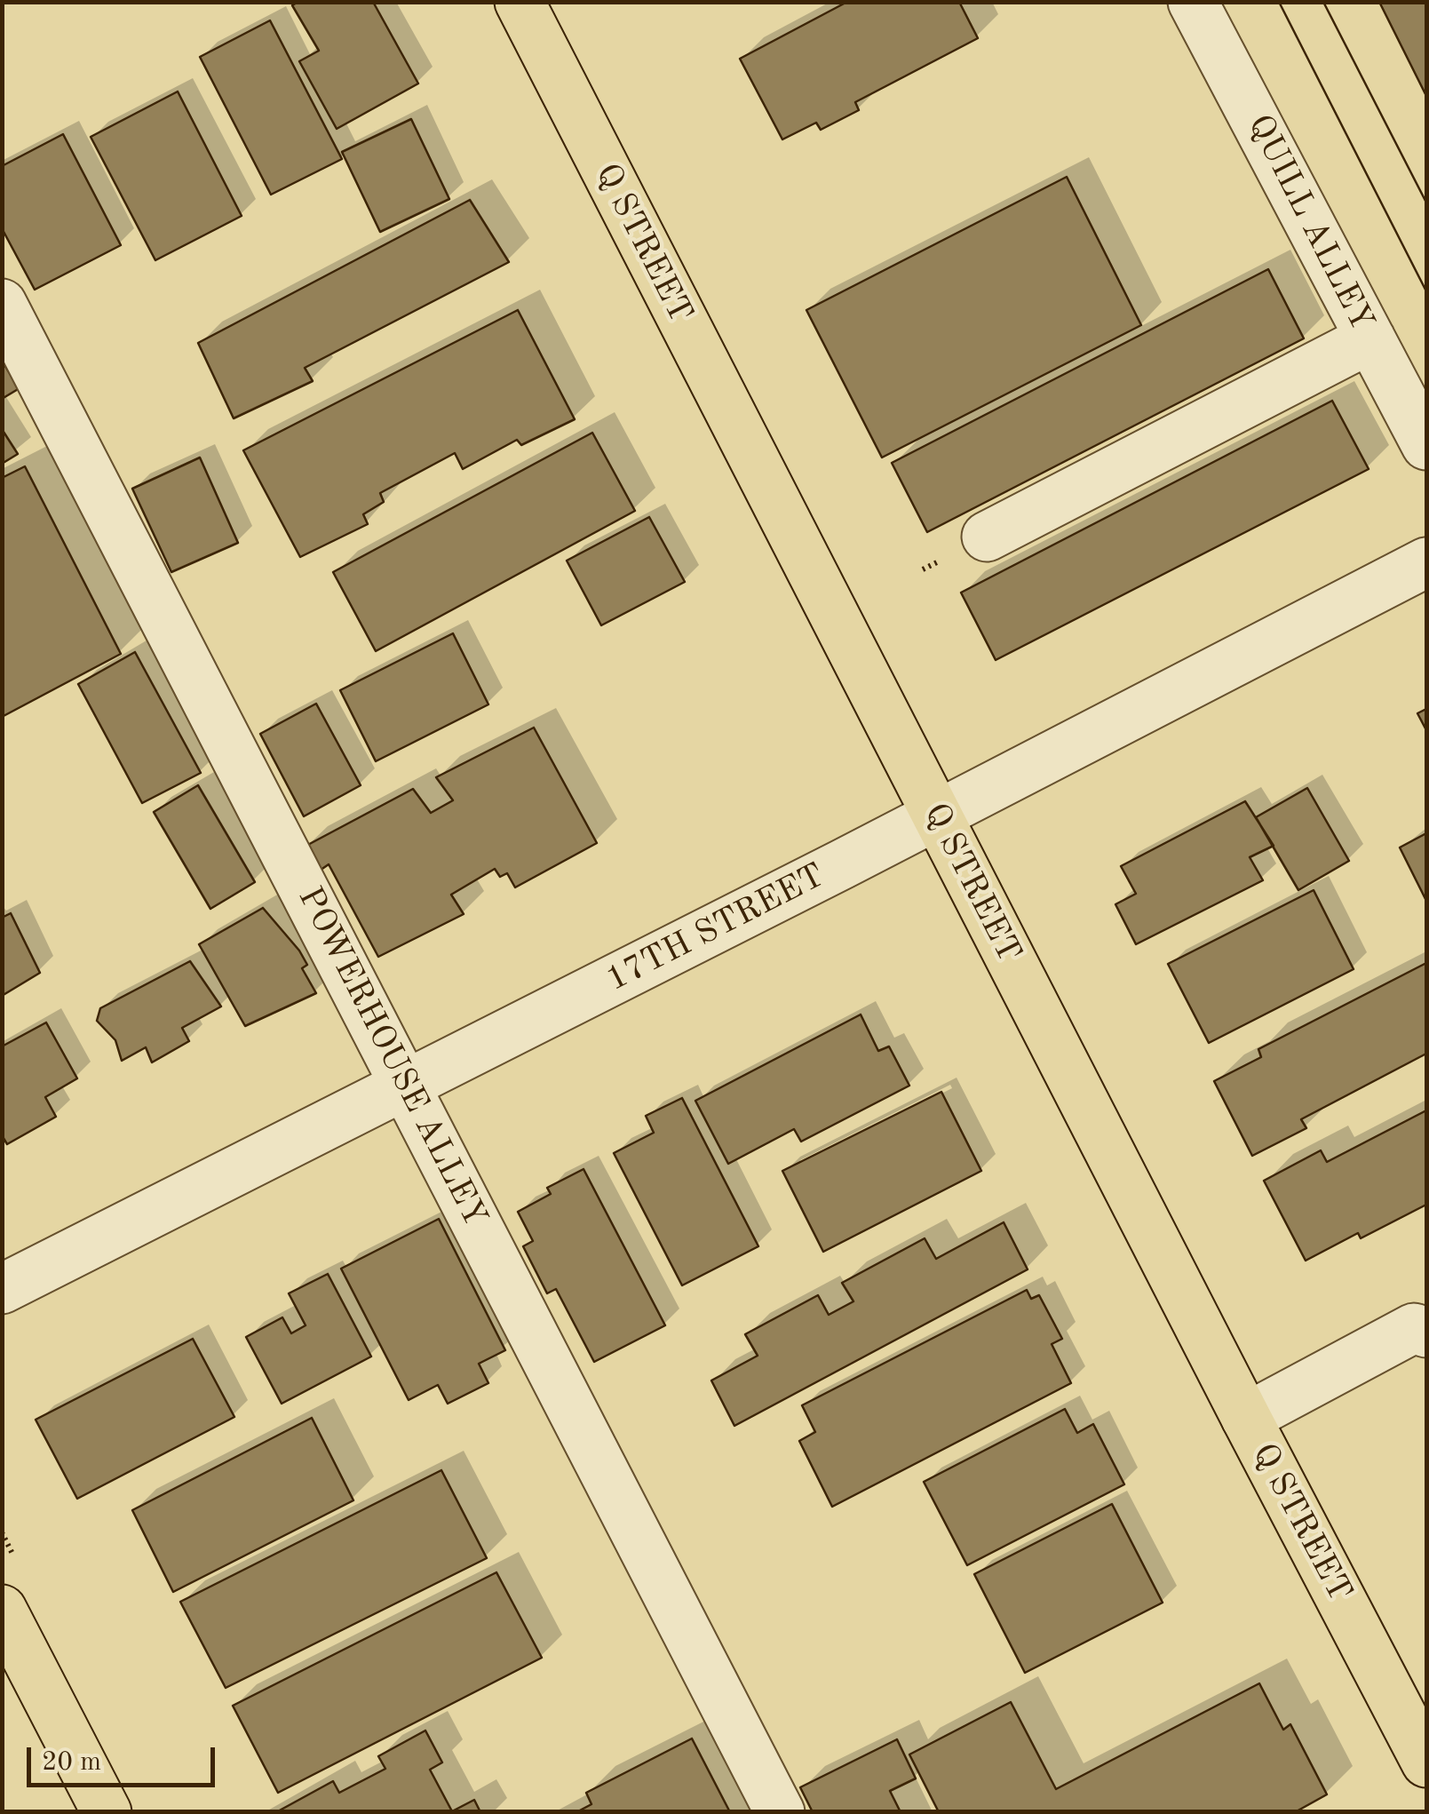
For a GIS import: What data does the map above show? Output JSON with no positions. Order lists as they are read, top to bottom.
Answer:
{
  "streets": {
    "main road": ["Q STREET"],
    "street": ["QUILL ALLEY", "17TH STREET", "POWERHOUSE ALLEY"]
  },
  "crossings": [
    ["Q STREET", "17TH STREET"],
    ["17TH STREET", "POWERHOUSE ALLEY"]
  ],
  "scale_bar": "20 m"
}
